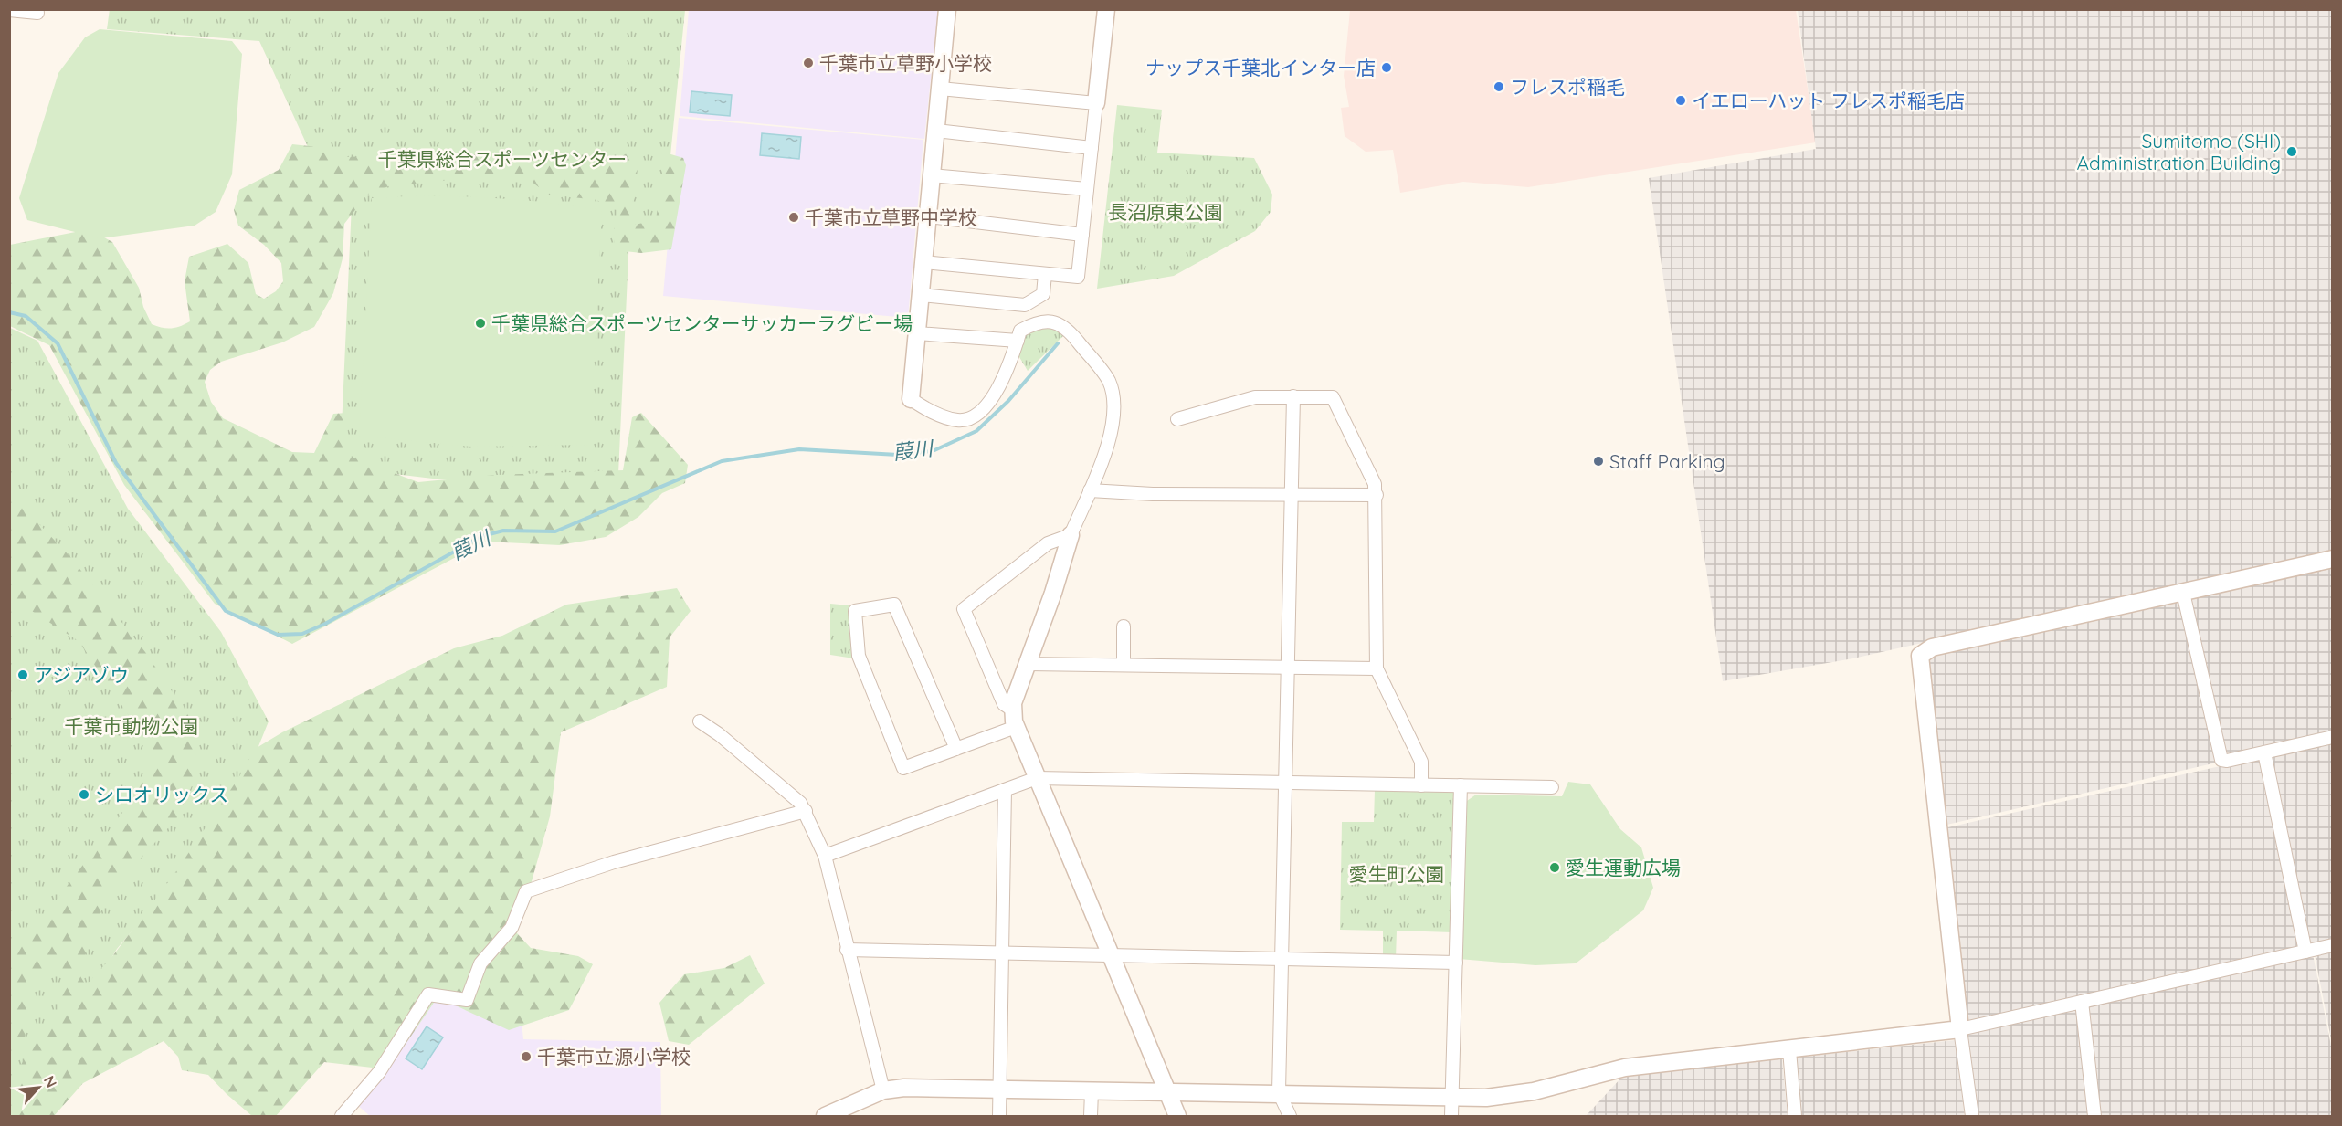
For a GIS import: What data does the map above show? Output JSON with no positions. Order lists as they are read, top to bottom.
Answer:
{
  "water": ["葭川"],
  "parks": [
    "千葉県総合スポーツセンター",
    "長沼原東公園",
    "千葉市動物公園",
    "愛生町公園"
  ],
  "places": [
    "千葉市立草野小学校",
    "ナップス千葉北インター店",
    "フレスポ稲毛",
    "イエローハット フレスポ稲毛店",
    "Sumitomo (SHI) Administration Building",
    "千葉市立草野中学校",
    "千葉県総合スポーツセンターサッカーラグビー場",
    "Staff Parking",
    "アジアゾウ",
    "シロオリックス",
    "愛生運動広場",
    "千葉市立源小学校"
  ],
  "north": "top right"
}
